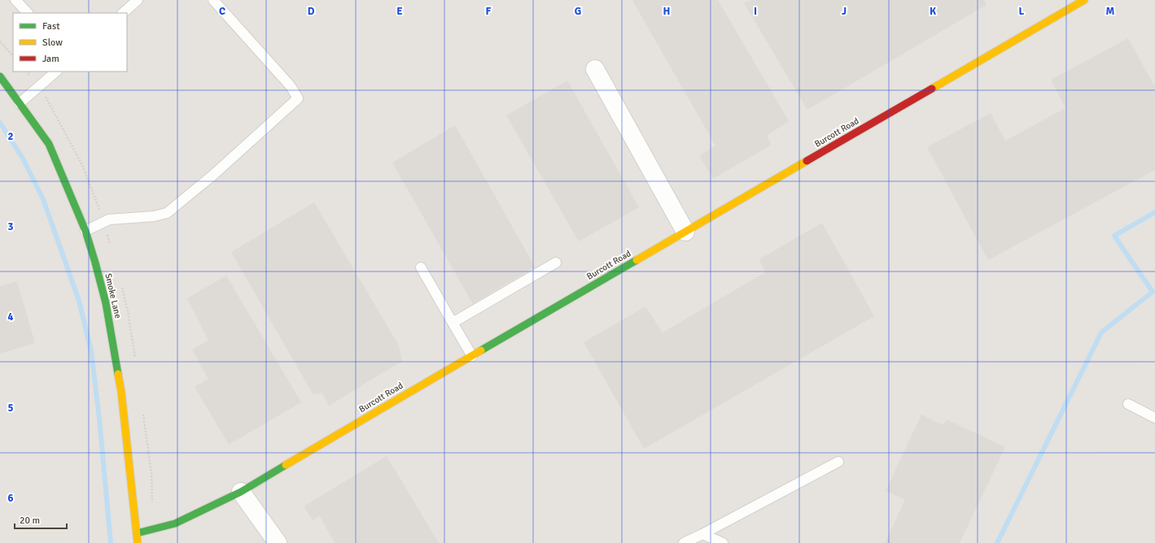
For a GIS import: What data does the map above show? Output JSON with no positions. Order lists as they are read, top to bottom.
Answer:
{
  "streets": {
    "main road": ["Burcott Road", "Smoke Lane"]
  },
  "crossings": [
    ["Burcott Road", "Smoke Lane"]
  ],
  "legend": ["Fast", "Slow", "Jam"],
  "scale_bar": "20 m",
  "grid": {
    "columns": [
      "C",
      "D",
      "E",
      "F",
      "G",
      "H",
      "I",
      "J",
      "K",
      "L",
      "M"
    ],
    "rows": [
      "2",
      "3",
      "4",
      "5",
      "6"
    ]
  }
}
